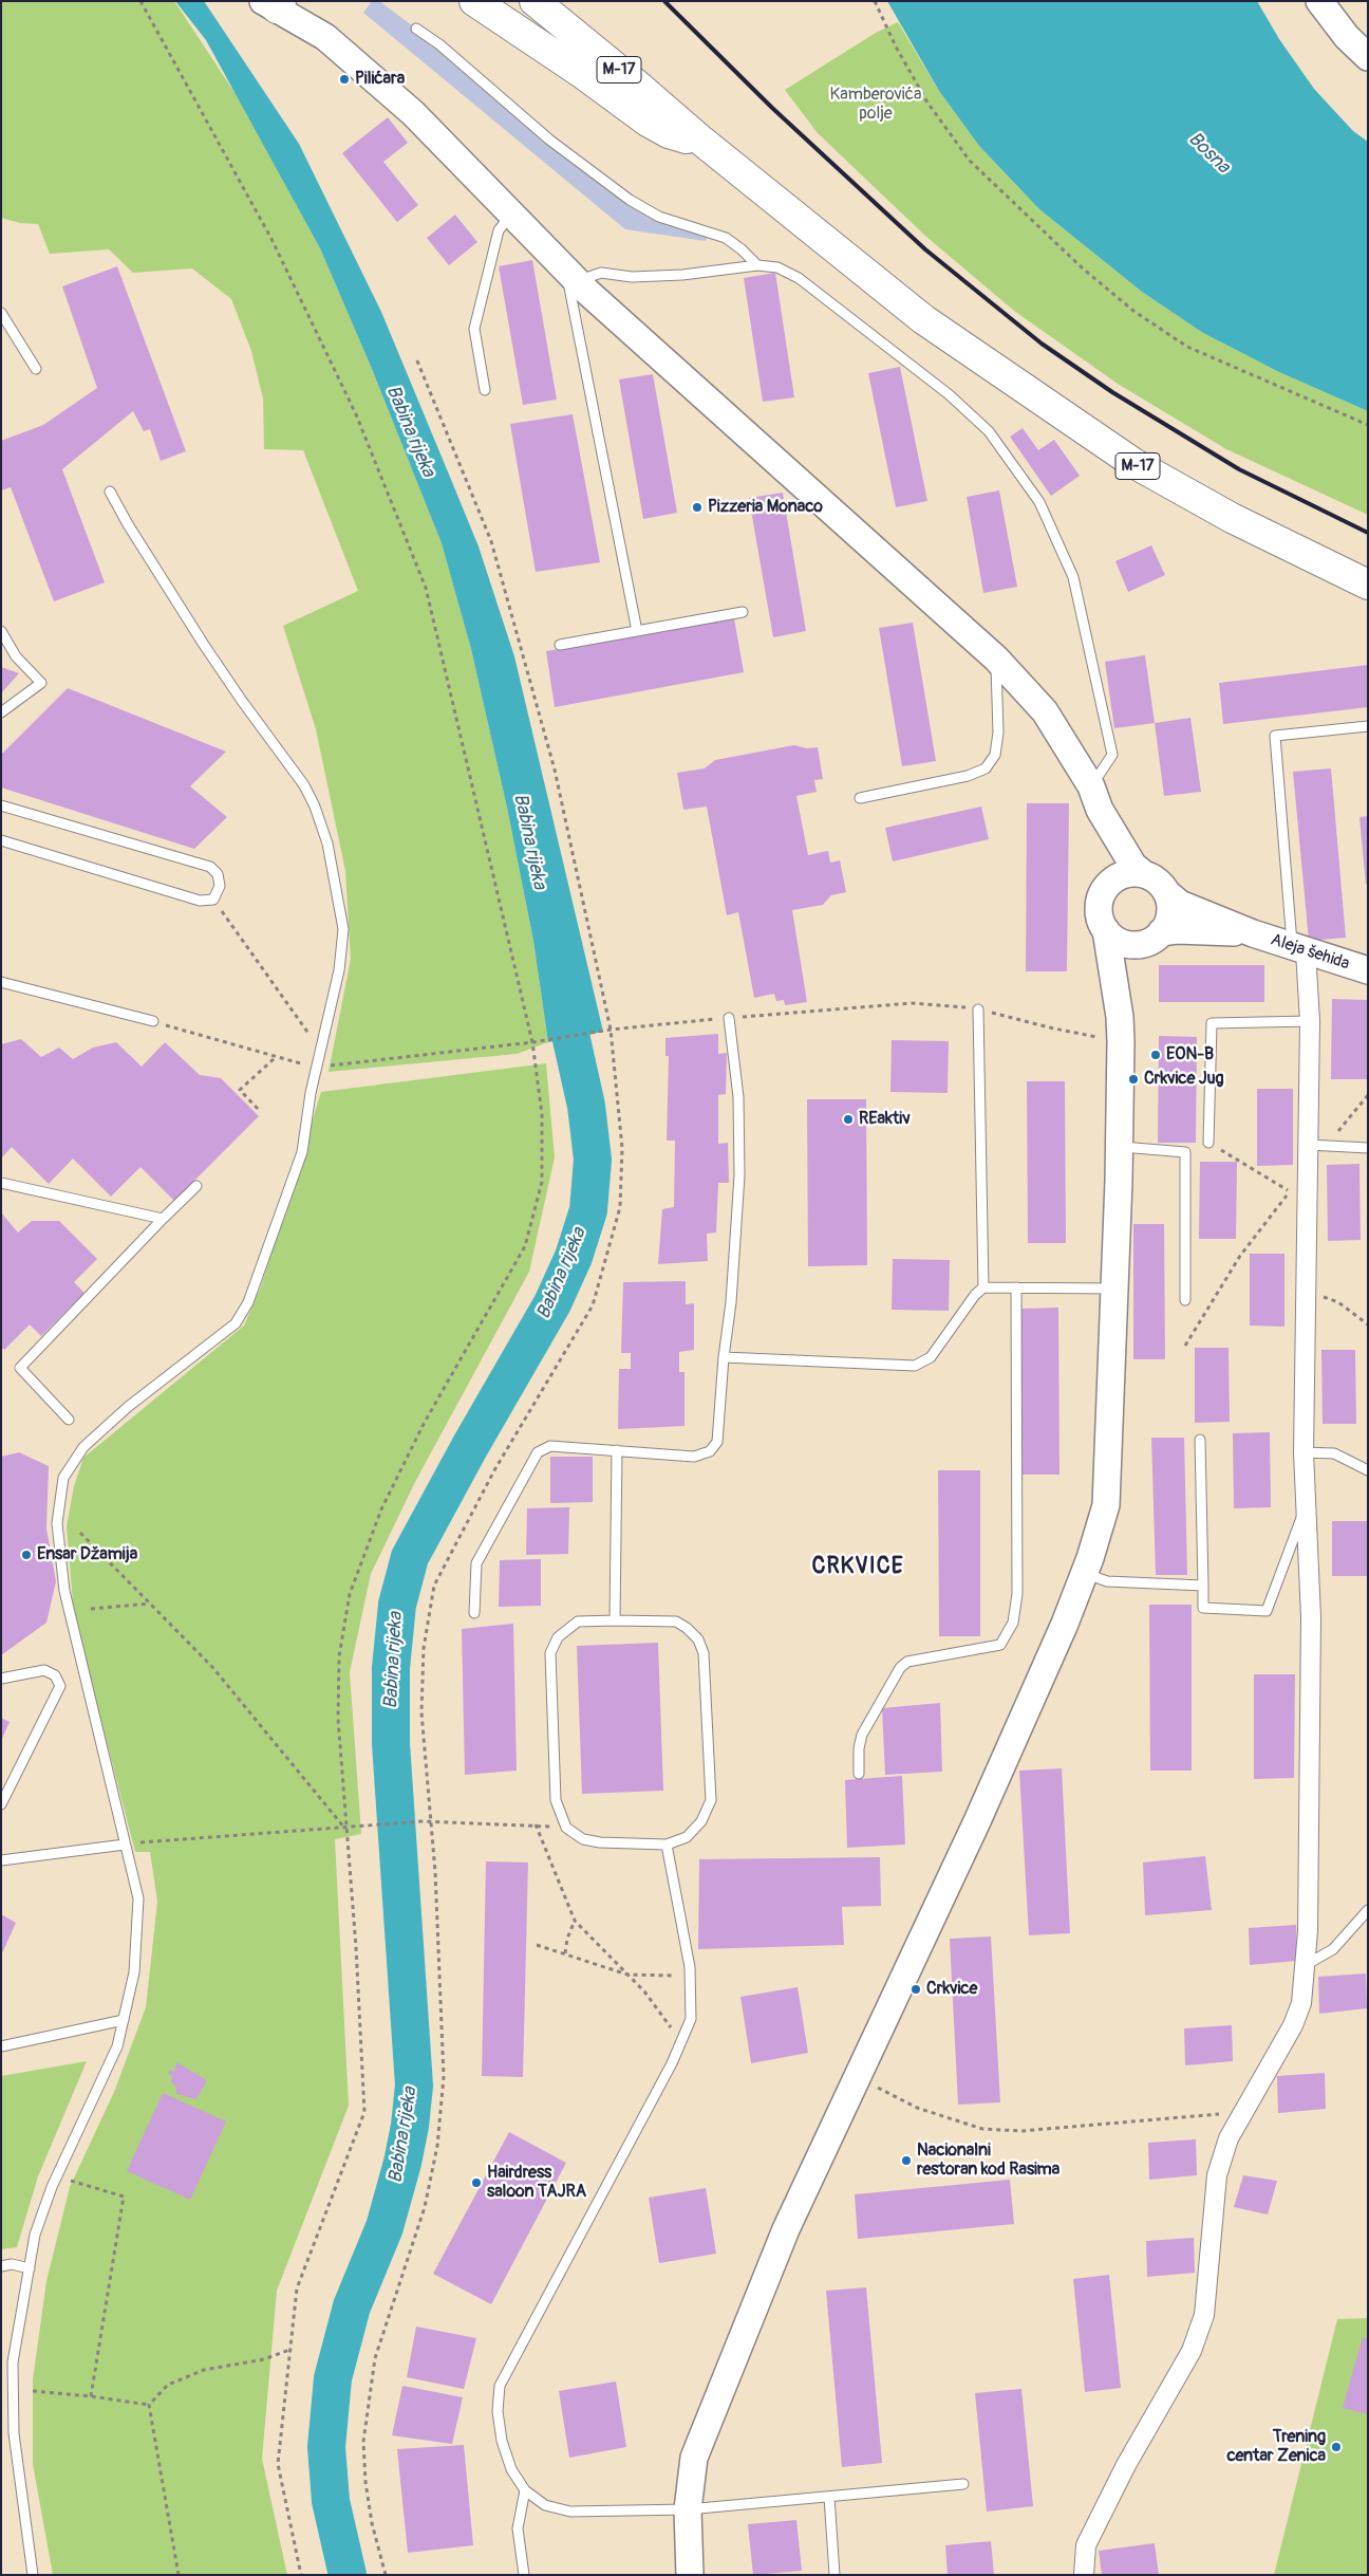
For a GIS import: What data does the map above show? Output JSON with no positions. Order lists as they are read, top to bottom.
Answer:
{
  "streets": {
    "highway": ["M-17"],
    "main road": ["Aleja šehida"]
  },
  "districts": ["CRKVICE"],
  "water": ["Bosna", "Babina rijeka"],
  "parks": ["Kamberovića polje"],
  "places": [
    "Pilićara",
    "Pizzeria Monaco",
    "EON-B",
    "Crkvice Jug",
    "REaktiv",
    "Ensar Džamija",
    "Crkvice",
    "Nacionalni restoran kod Rasima",
    "Hairdress saloon TAJRA",
    "Trening centar Zenica"
  ]
}
